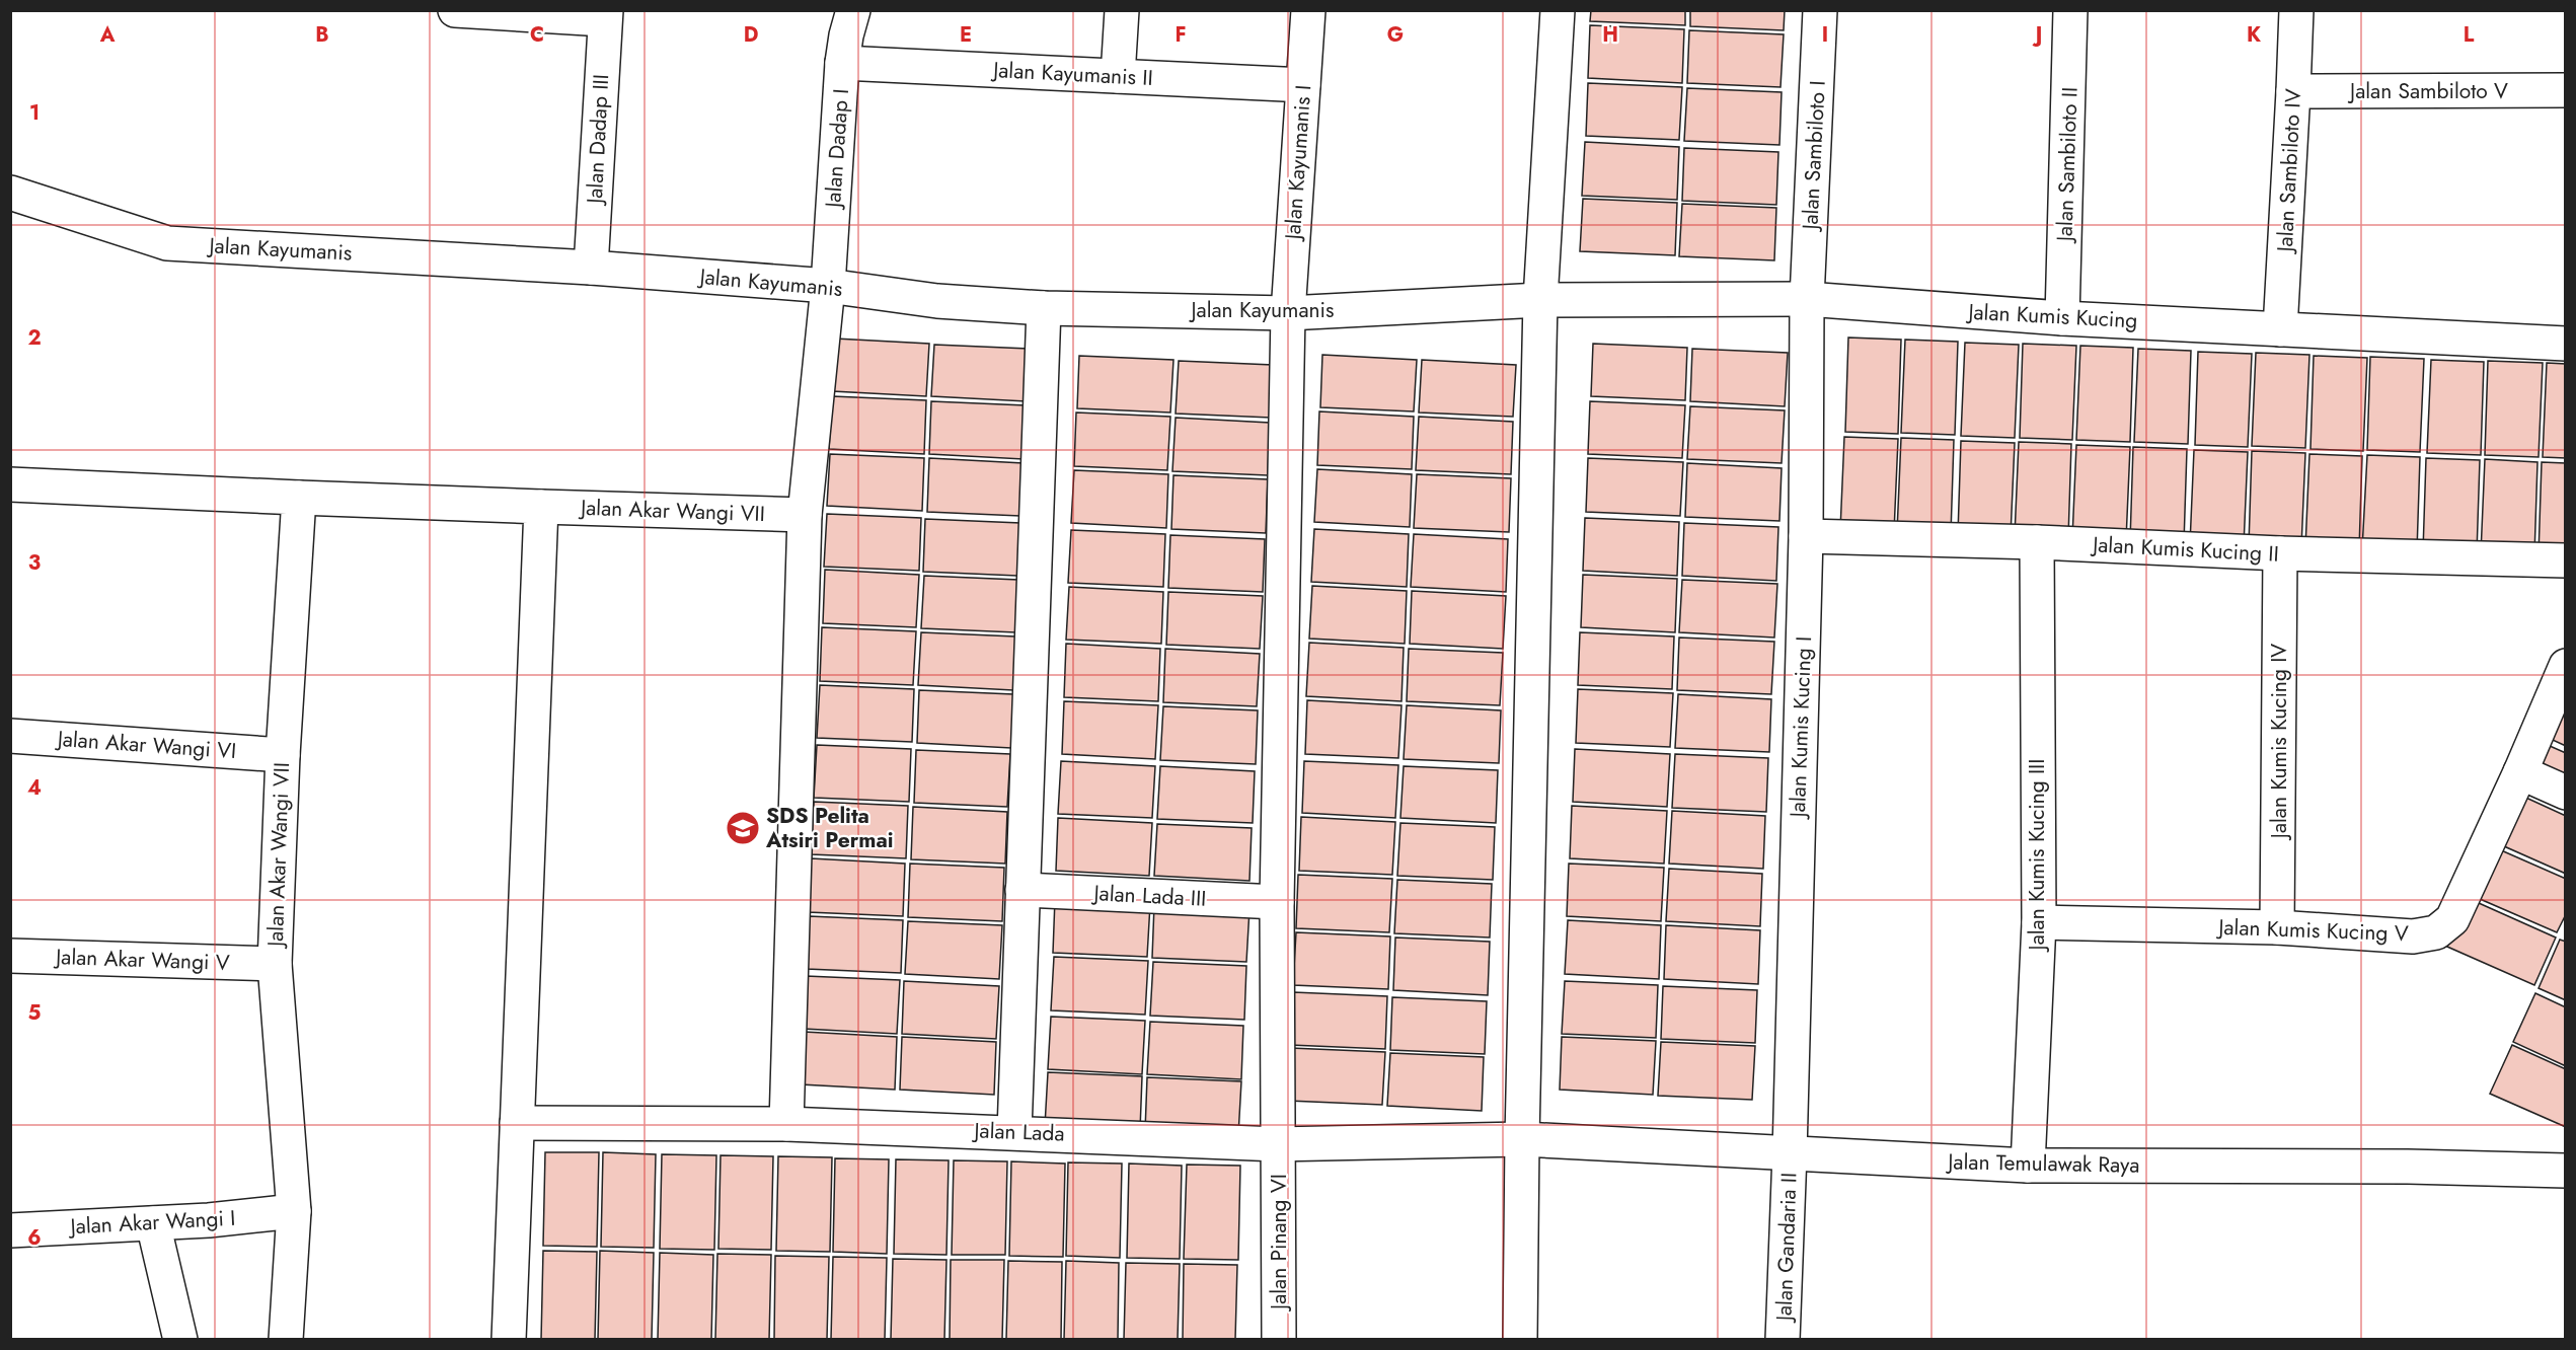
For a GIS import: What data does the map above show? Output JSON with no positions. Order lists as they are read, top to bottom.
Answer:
{
  "streets": {
    "street": [
      "Jalan Kayumanis II",
      "Jalan Sambiloto V",
      "Jalan Dadap III",
      "Jalan Dadap I",
      "Jalan Sambiloto I",
      "Jalan Kayumanis I",
      "Jalan Sambiloto II",
      "Jalan Sambiloto IV",
      "Jalan Kayumanis",
      "Jalan Kumis Kucing",
      "Jalan Akar Wangi VII",
      "Jalan Kumis Kucing II",
      "Jalan Kumis Kucing I",
      "Jalan Kumis Kucing IV",
      "Jalan Akar Wangi VI",
      "Jalan Kumis Kucing III",
      "Jalan Lada III",
      "Jalan Kumis Kucing V",
      "Jalan Akar Wangi V",
      "Jalan Lada",
      "Jalan Temulawak Raya",
      "Jalan Akar Wangi I",
      "Jalan Pinang VI",
      "Jalan Gandaria II"
    ]
  },
  "crossings": [
    ["Jalan Kayumanis II", "Jalan Dadap I"],
    ["Jalan Kayumanis II", "Jalan Kayumanis I"],
    ["Jalan Sambiloto V", "Jalan Sambiloto IV"],
    ["Jalan Dadap III", "Jalan Kayumanis"],
    ["Jalan Dadap I", "Jalan Kayumanis"],
    ["Jalan Dadap I", "Jalan Akar Wangi VII"],
    ["Jalan Dadap I", "Jalan Lada"],
    ["Jalan Sambiloto I", "Jalan Kumis Kucing"],
    ["Jalan Sambiloto I", "Jalan Kumis Kucing I"],
    ["Jalan Kayumanis I", "Jalan Kayumanis"],
    ["Jalan Kayumanis I", "Jalan Lada III"],
    ["Jalan Kayumanis I", "Jalan Pinang VI"],
    ["Jalan Sambiloto II", "Jalan Kumis Kucing"],
    ["Jalan Sambiloto IV", "Jalan Kumis Kucing"],
    ["Jalan Kayumanis", "Jalan Kumis Kucing"],
    ["Jalan Kumis Kucing", "Jalan Kumis Kucing I"],
    ["Jalan Akar Wangi VII", "Jalan Akar Wangi VI"],
    ["Jalan Akar Wangi VII", "Jalan Akar Wangi V"],
    ["Jalan Akar Wangi VII", "Jalan Akar Wangi I"],
    ["Jalan Kumis Kucing II", "Jalan Kumis Kucing I"],
    ["Jalan Kumis Kucing II", "Jalan Kumis Kucing IV"],
    ["Jalan Kumis Kucing II", "Jalan Kumis Kucing III"],
    ["Jalan Kumis Kucing I", "Jalan Temulawak Raya"],
    ["Jalan Kumis Kucing I", "Jalan Gandaria II"],
    ["Jalan Kumis Kucing IV", "Jalan Kumis Kucing V"],
    ["Jalan Kumis Kucing III", "Jalan Kumis Kucing V"],
    ["Jalan Kumis Kucing III", "Jalan Temulawak Raya"],
    ["Jalan Lada III", "Jalan Pinang VI"],
    ["Jalan Lada", "Jalan Temulawak Raya"],
    ["Jalan Lada", "Jalan Pinang VI"],
    ["Jalan Temulawak Raya", "Jalan Gandaria II"]
  ],
  "places": {
    "school or university": ["SDS Pelita Atsiri Permai"]
  },
  "grid": {
    "columns": [
      "A",
      "B",
      "C",
      "D",
      "E",
      "F",
      "G",
      "H",
      "I",
      "J",
      "K",
      "L"
    ],
    "rows": [
      "1",
      "2",
      "3",
      "4",
      "5",
      "6"
    ]
  }
}
